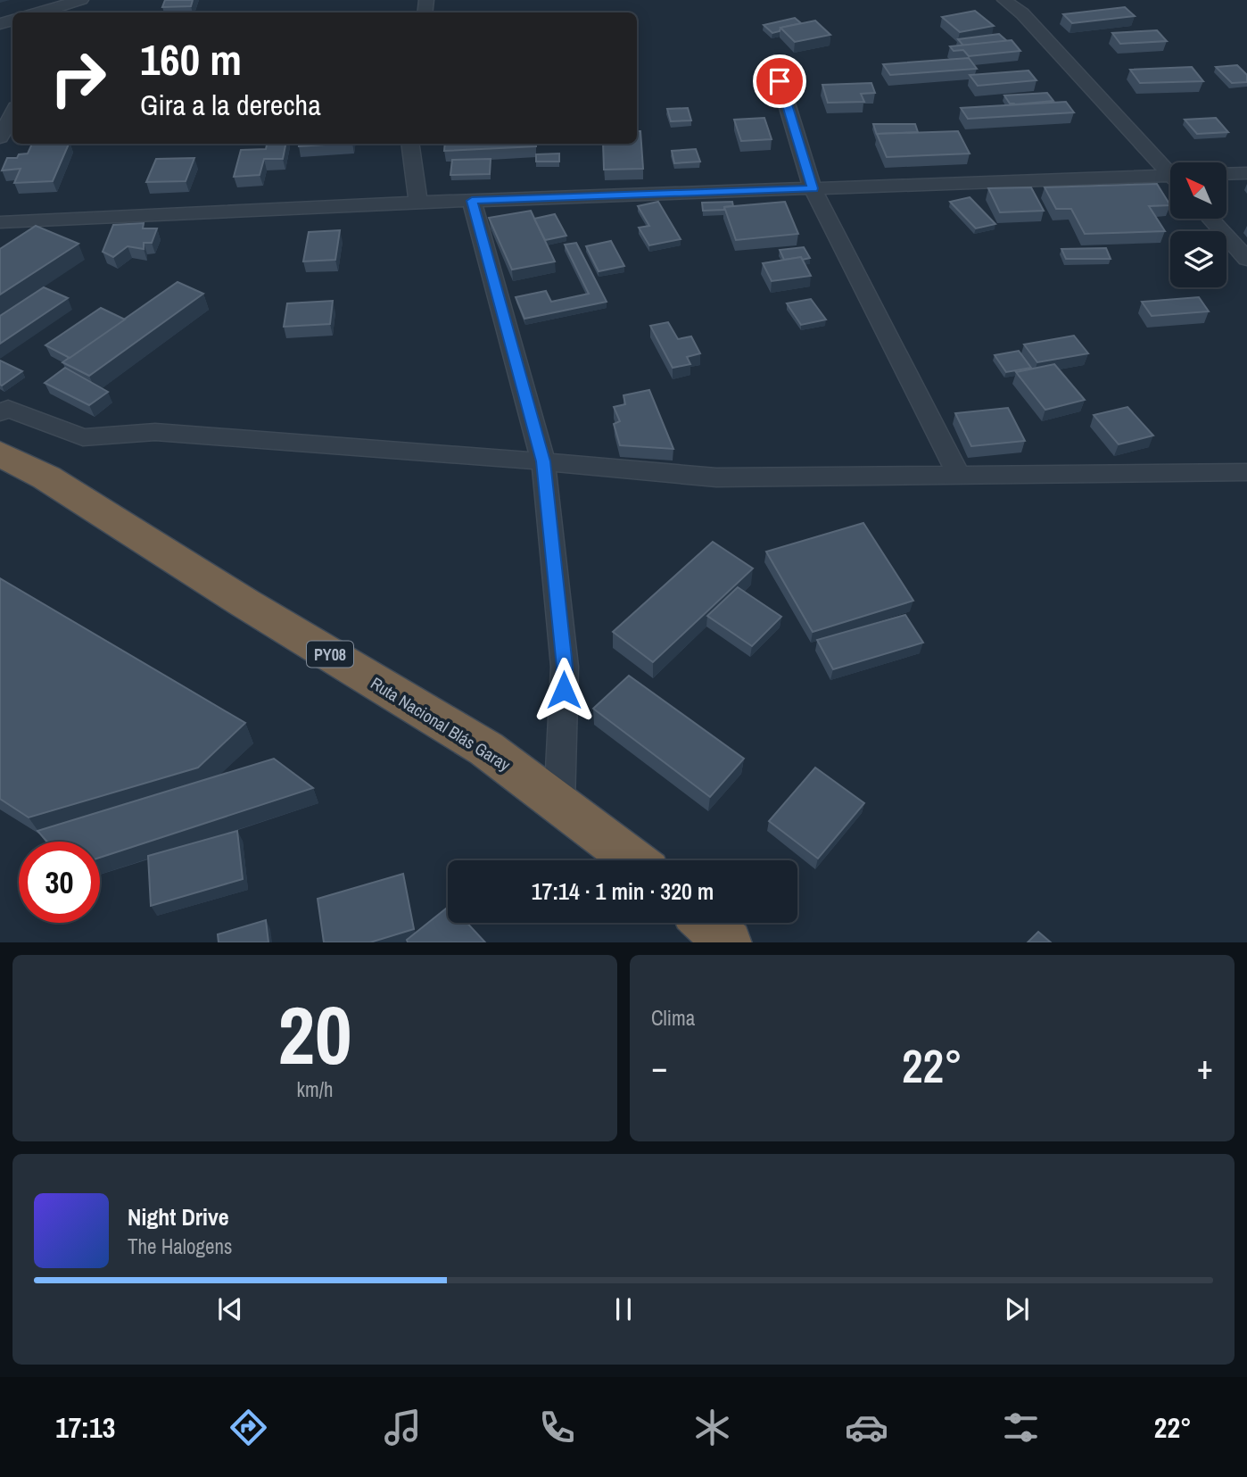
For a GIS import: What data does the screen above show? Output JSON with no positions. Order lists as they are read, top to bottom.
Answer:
{
  "streets": {
    "highway": ["PY08", "Ruta Nacional Blás Garay"]
  },
  "north": "top left",
  "page": {
    "turn": ["160 m", "Gira a la derecha"],
    "limit": "30",
    "trip": "17:14 · 1 min · 320 m",
    "tile": [
      ["20", "km/h"],
      "Clima"
    ],
    "heat": ["−", "22°", "+"],
    "song": ["Night Drive", "The Halogens"],
    "tabs": ["17:13", "22°"]
  }
}
